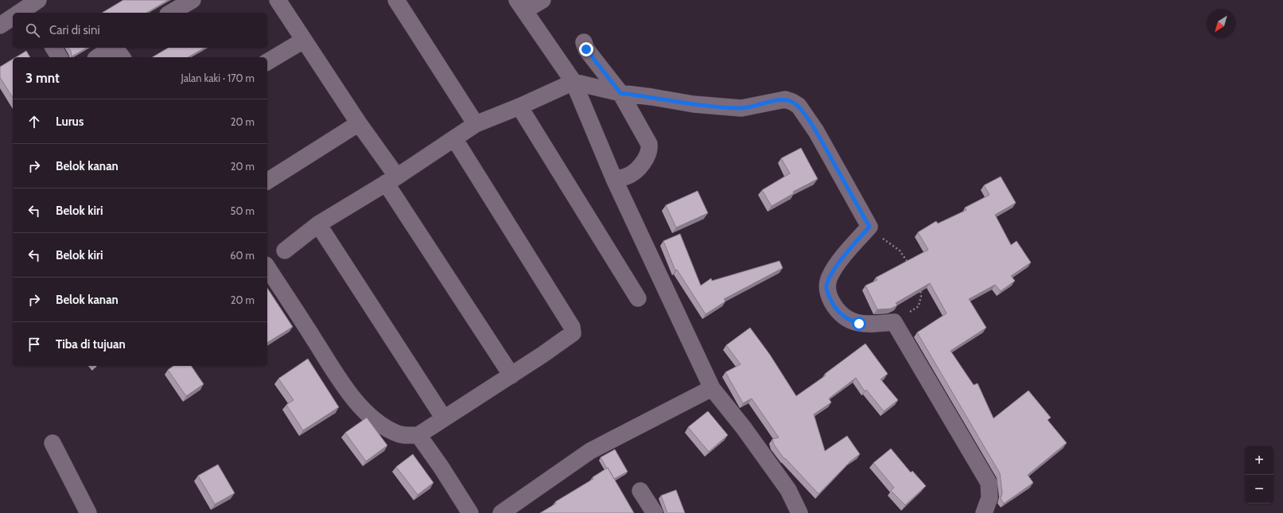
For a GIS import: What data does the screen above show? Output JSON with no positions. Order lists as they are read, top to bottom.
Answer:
{
  "north": "bottom left",
  "page": {
    "search": "Cari di sini",
    "heading": ["3 mnt", "Jalan kaki · 170 m"],
    "list": [
      ["Lurus", "20 m"],
      ["Belok kanan", "20 m"],
      ["Belok kiri", "50 m"],
      ["Belok kiri", "60 m"],
      ["Belok kanan", "20 m"],
      "Tiba di tujuan"
    ],
    "map_buttons": ["+", "−"]
  }
}
